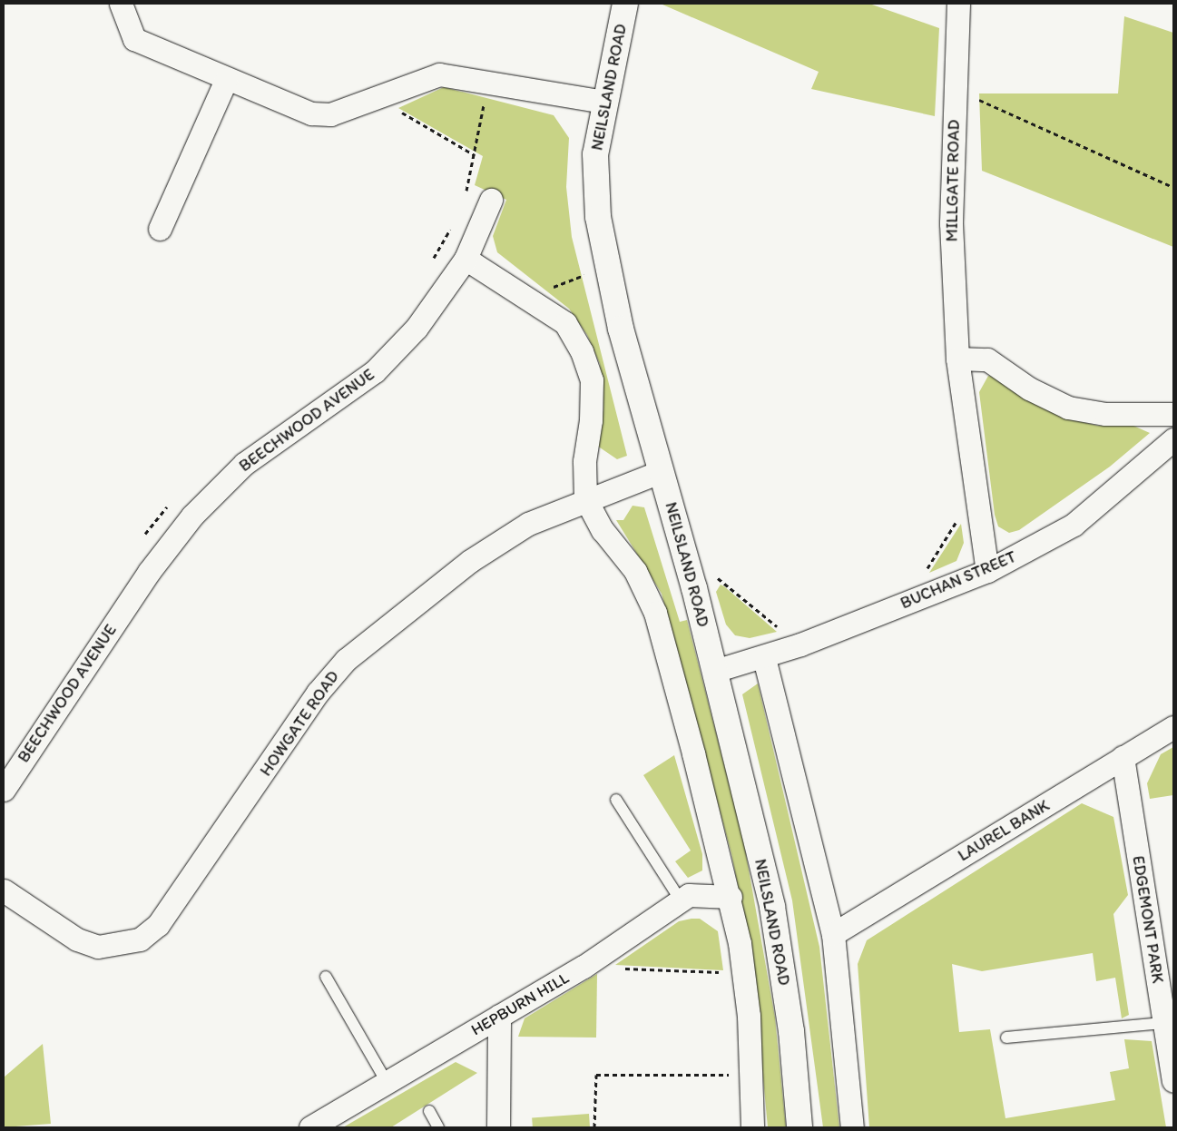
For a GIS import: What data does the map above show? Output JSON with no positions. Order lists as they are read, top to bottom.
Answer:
{
  "streets": {
    "street": [
      "NEILSLAND ROAD",
      "MILLGATE ROAD",
      "BEECHWOOD AVENUE",
      "BUCHAN STREET",
      "HOWGATE ROAD",
      "LAUREL BANK",
      "EDGEMONT PARK",
      "HEPBURN HILL"
    ]
  },
  "crossings": [
    ["NEILSLAND ROAD", "BUCHAN STREET"],
    ["NEILSLAND ROAD", "HOWGATE ROAD"],
    ["MILLGATE ROAD", "BUCHAN STREET"],
    ["LAUREL BANK", "EDGEMONT PARK"]
  ]
}
